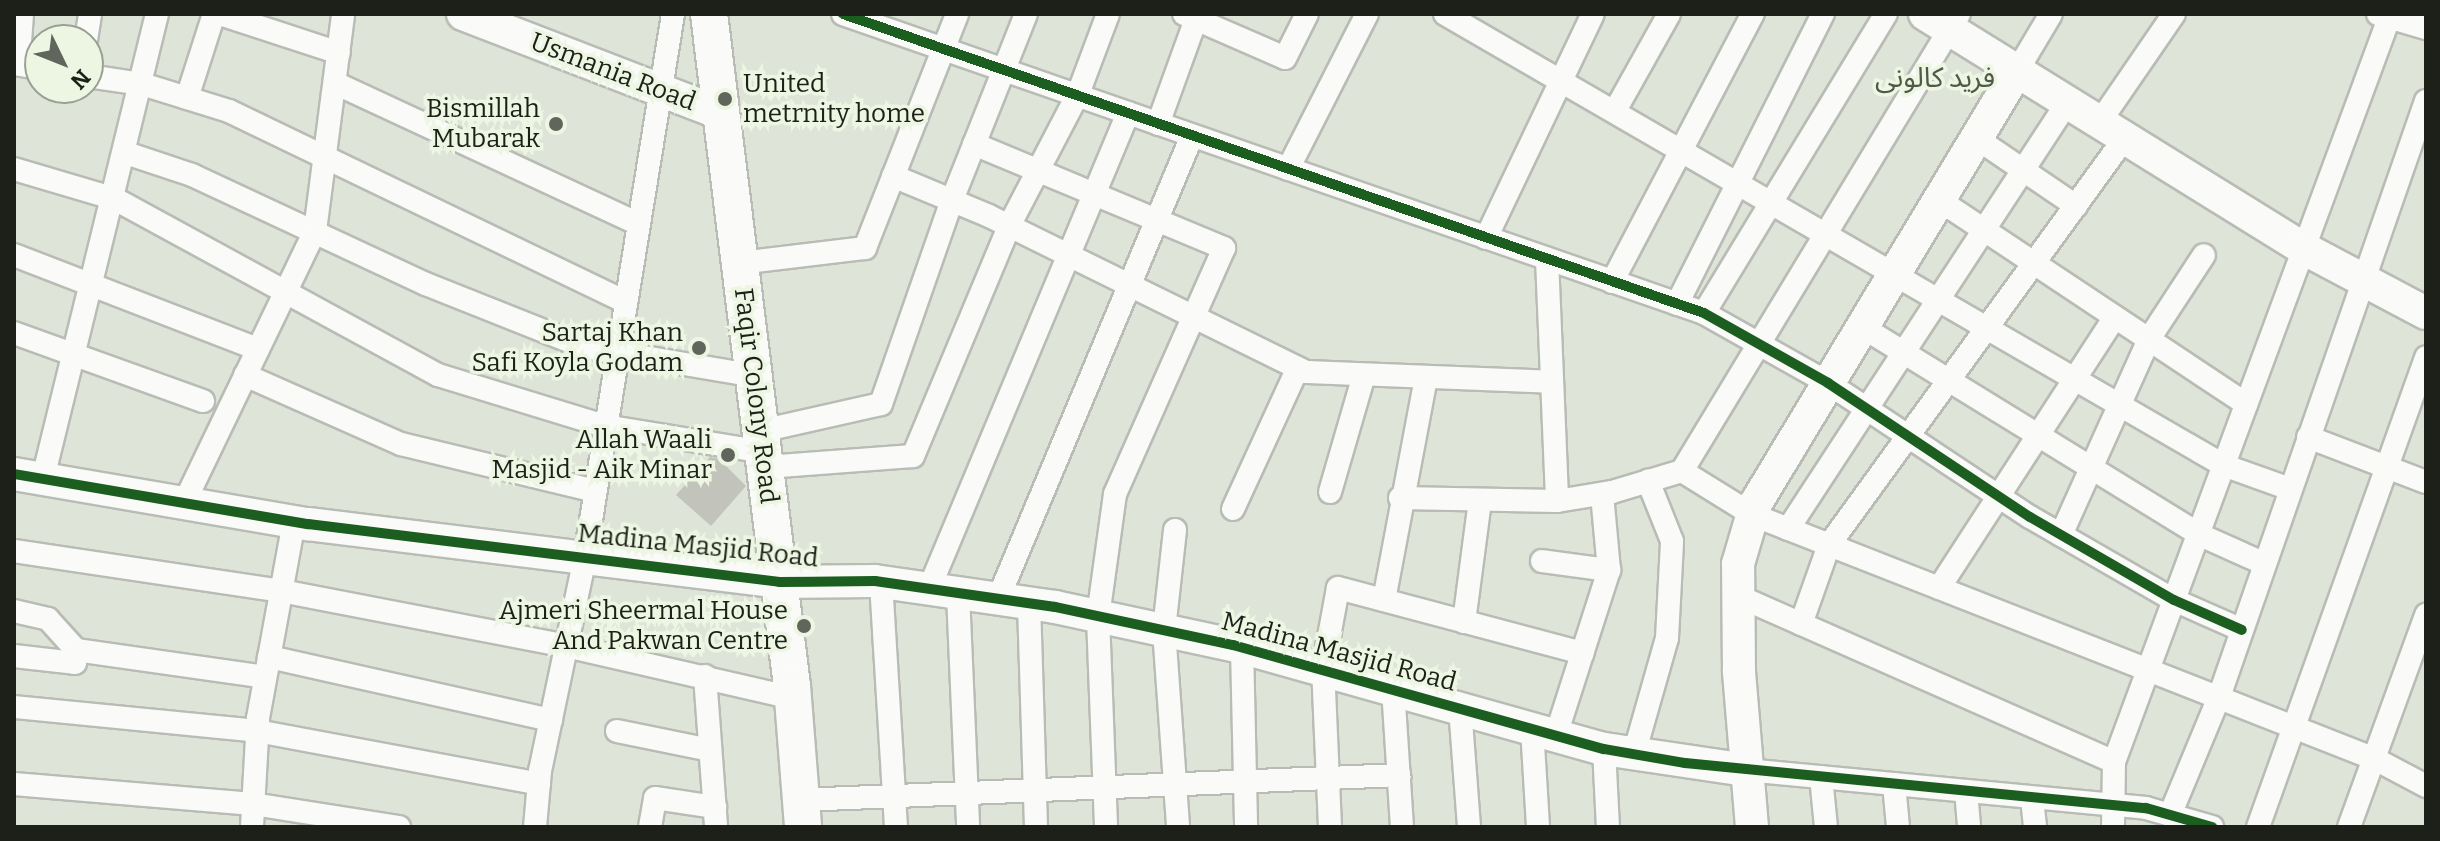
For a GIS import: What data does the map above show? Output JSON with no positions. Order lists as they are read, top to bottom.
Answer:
{
  "streets": {
    "main road": ["Faqir Colony Road"],
    "street": ["Usmania Road", "Madina Masjid Road"]
  },
  "crossings": [
    ["Usmania Road", "Faqir Colony Road"],
    ["Faqir Colony Road", "Madina Masjid Road"]
  ],
  "districts": ["فرید کالونی"],
  "places": [
    "United metrnity home",
    "Bismillah Mubarak",
    "Sartaj Khan Safi Koyla Godam",
    "Allah Waali Masjid - Aik Minar",
    "Ajmeri Sheermal House And Pakwan Centre"
  ],
  "north": "bottom right"
}
